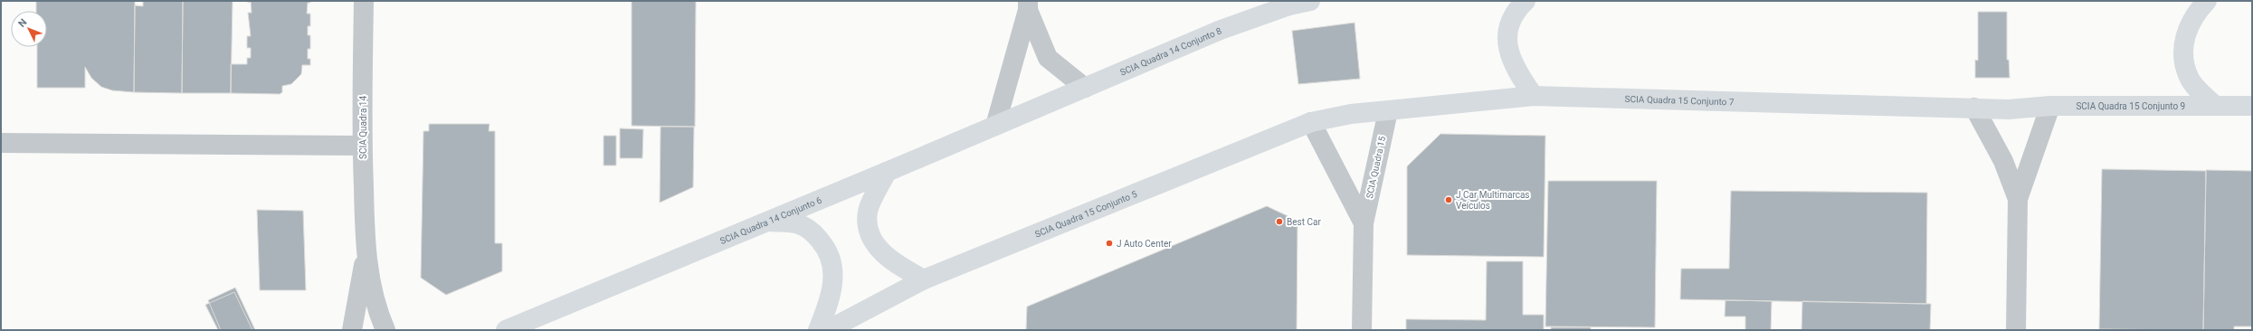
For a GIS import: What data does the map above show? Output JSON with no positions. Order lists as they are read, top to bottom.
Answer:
{
  "streets": {
    "main road": [
      "SCIA Quadra 14 Conjunto 8",
      "SCIA Quadra 15 Conjunto 7",
      "SCIA Quadra 15 Conjunto 9",
      "SCIA Quadra 15 Conjunto 5",
      "SCIA Quadra 14 Conjunto 6"
    ],
    "street": ["SCIA Quadra 14", "SCIA Quadra 15"]
  },
  "crossings": [
    ["SCIA Quadra 14 Conjunto 8", "SCIA Quadra 14 Conjunto 6"],
    ["SCIA Quadra 15 Conjunto 7", "SCIA Quadra 15 Conjunto 9"],
    ["SCIA Quadra 15 Conjunto 7", "SCIA Quadra 15"],
    ["SCIA Quadra 15 Conjunto 7", "SCIA Quadra 15 Conjunto 5"],
    ["SCIA Quadra 15", "SCIA Quadra 15 Conjunto 5"]
  ],
  "places": ["J Car Multimarcas Veículos", "Best Car", "J Auto Center"],
  "north": "top left"
}
